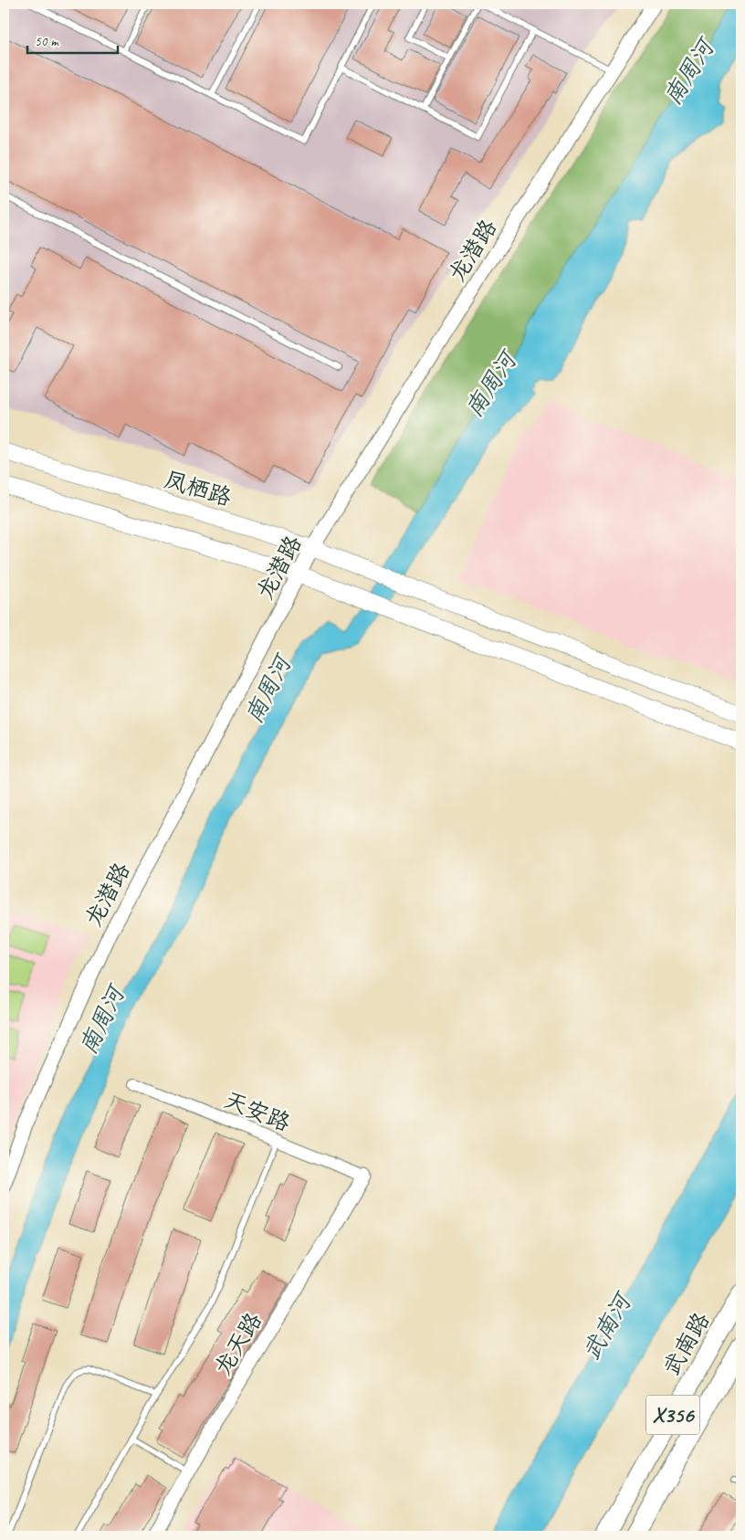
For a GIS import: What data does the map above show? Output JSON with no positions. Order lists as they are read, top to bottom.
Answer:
{
  "streets": {
    "main road": ["凤栖路", "武南路", "X356"],
    "street": ["龙潜路", "天安路", "龙天路"]
  },
  "crossings": [
    ["龙潜路", "凤栖路"],
    ["天安路", "龙天路"]
  ],
  "water": ["南周河", "武南河"],
  "scale_bar": "50 m"
}
